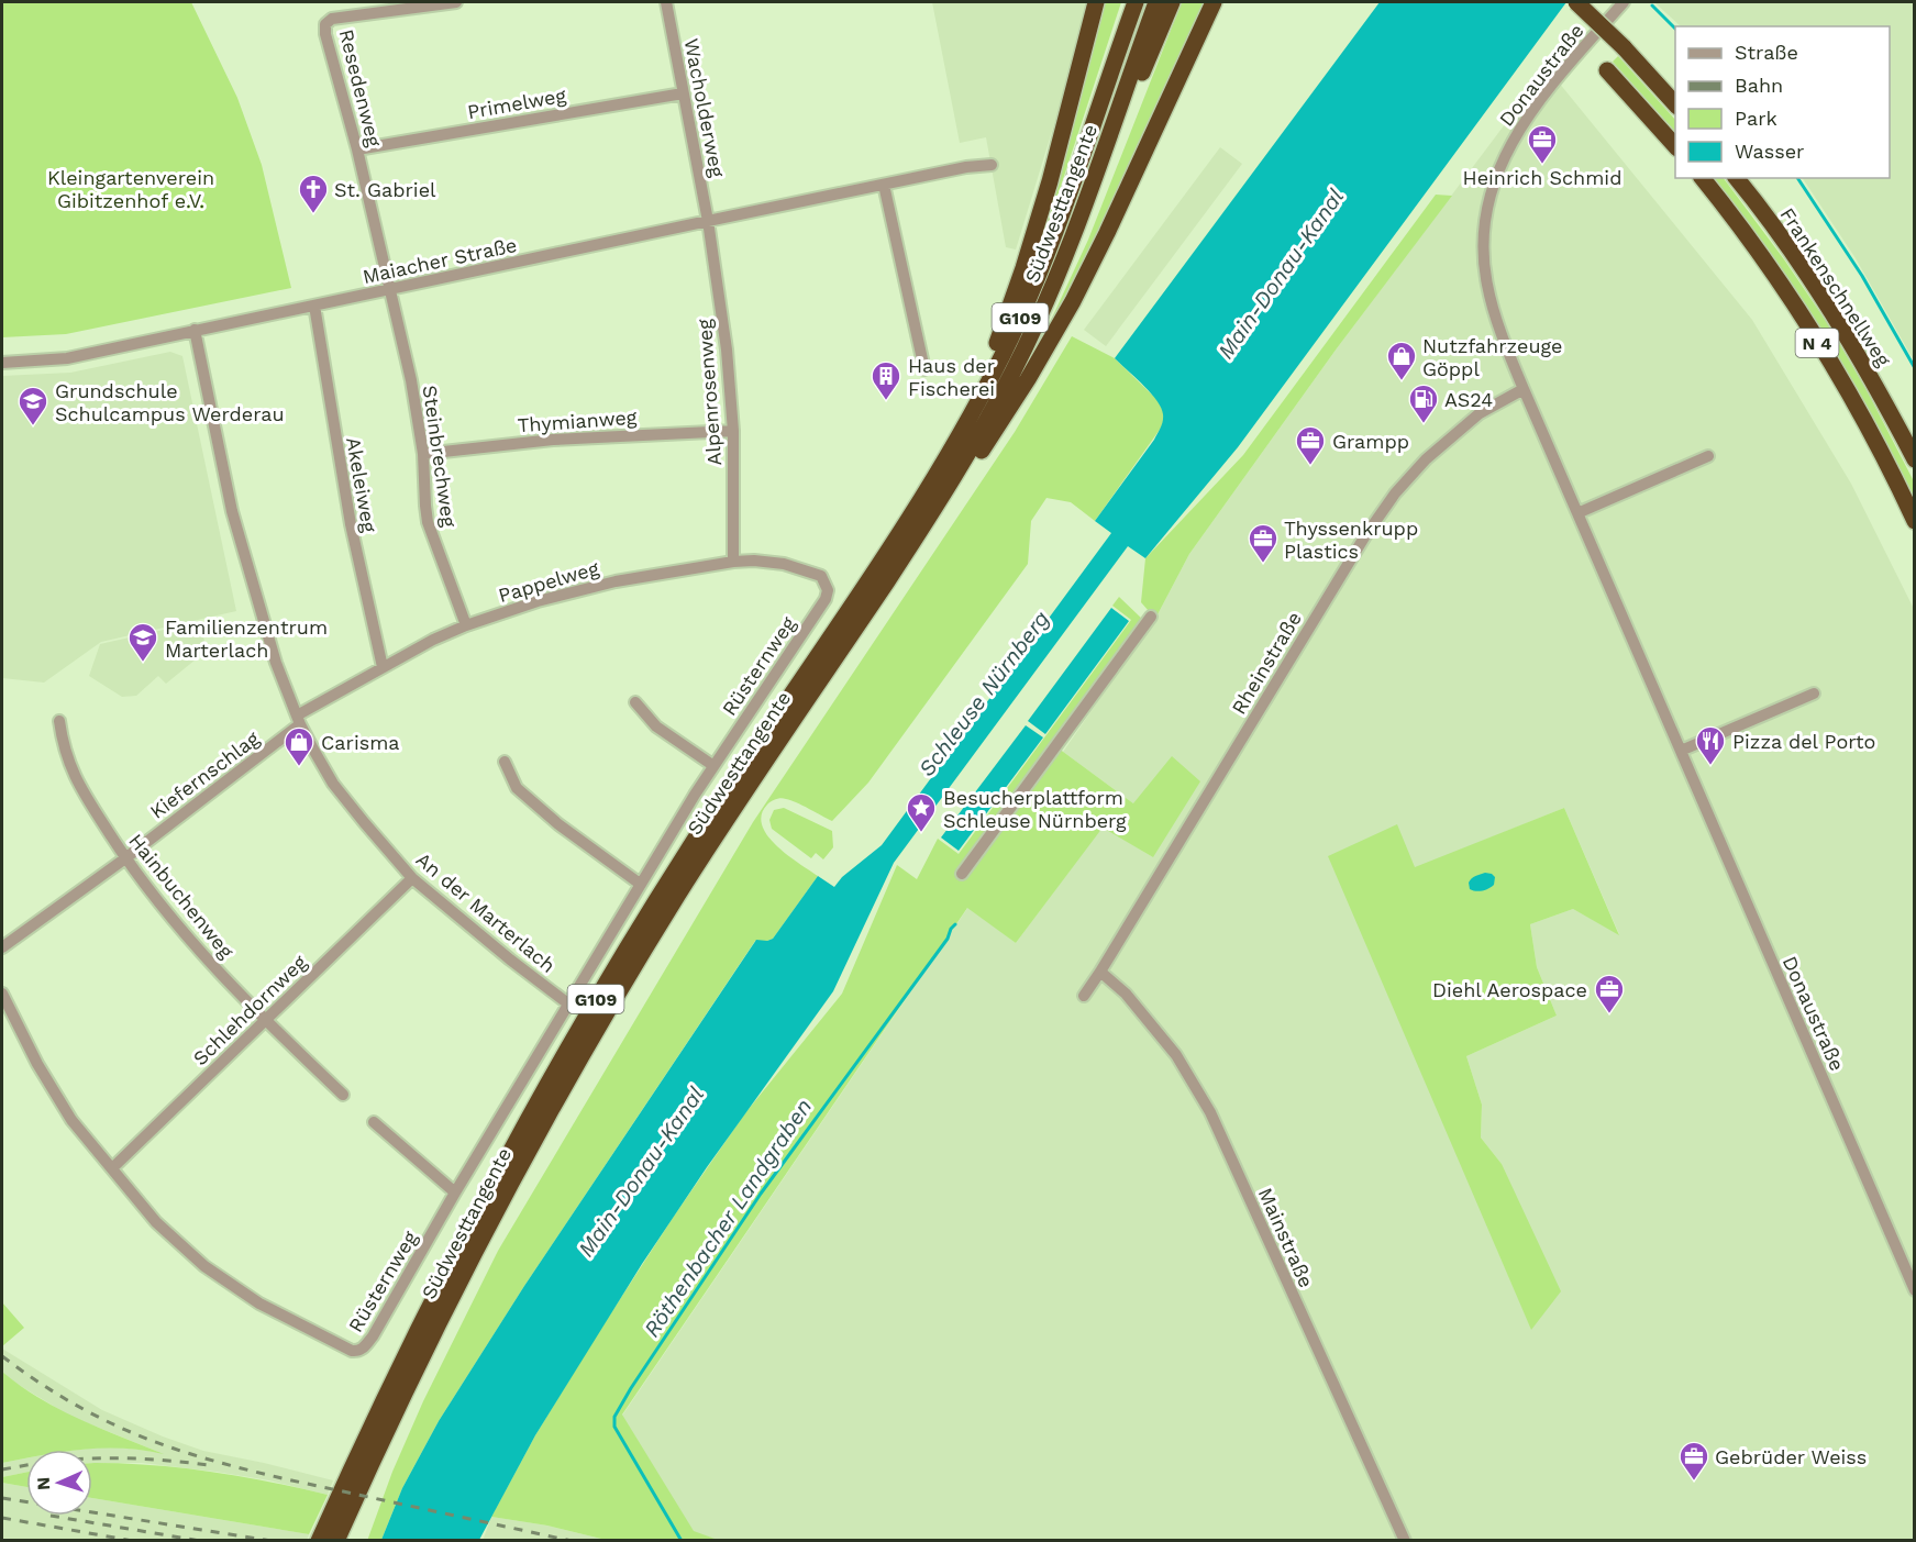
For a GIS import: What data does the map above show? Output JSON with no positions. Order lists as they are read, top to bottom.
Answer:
{
  "streets": {
    "highway": [
      "Südwesttangente",
      "Frankenschnellweg",
      "G109",
      "N 4"
    ],
    "street": [
      "Donaustraße",
      "Resedenweg",
      "Primelweg",
      "Wacholderweg",
      "Maiacher Straße",
      "Alpenrosenweg",
      "Thymianweg",
      "Steinbrechweg",
      "Akeleiweg",
      "Pappelweg",
      "Rheinstraße",
      "Rüsternweg",
      "Kiefernschlag",
      "Hainbuchenweg",
      "An der Marterlach",
      "Schlehdornweg",
      "Mainstraße"
    ]
  },
  "crossings": [
    ["Donaustraße", "Rheinstraße"],
    ["Resedenweg", "Primelweg"],
    ["Resedenweg", "Maiacher Straße"],
    ["Resedenweg", "Steinbrechweg"],
    ["Primelweg", "Wacholderweg"],
    ["Wacholderweg", "Maiacher Straße"],
    ["Wacholderweg", "Alpenrosenweg"],
    ["Maiacher Straße", "Alpenrosenweg"],
    ["Maiacher Straße", "Steinbrechweg"],
    ["Maiacher Straße", "Akeleiweg"],
    ["Maiacher Straße", "An der Marterlach"],
    ["Alpenrosenweg", "Thymianweg"],
    ["Alpenrosenweg", "Pappelweg"],
    ["Thymianweg", "Steinbrechweg"],
    ["Steinbrechweg", "Pappelweg"],
    ["Akeleiweg", "Pappelweg"],
    ["Pappelweg", "Rüsternweg"],
    ["Pappelweg", "Kiefernschlag"],
    ["Pappelweg", "An der Marterlach"],
    ["Rheinstraße", "Mainstraße"],
    ["Rüsternweg", "An der Marterlach"],
    ["Rüsternweg", "Schlehdornweg"],
    ["Kiefernschlag", "Hainbuchenweg"],
    ["Kiefernschlag", "An der Marterlach"],
    ["Hainbuchenweg", "Schlehdornweg"],
    ["An der Marterlach", "Schlehdornweg"]
  ],
  "water": ["Main-Donau-Kanal", "Schleuse Nürnberg", "Röthenbacher Landgraben"],
  "parks": ["Kleingartenverein Gibitzenhof e.V."],
  "places": {
    "office": [
      "Heinrich Schmid",
      "Grampp",
      "Thyssenkrupp Plastics",
      "Diehl Aerospace",
      "Gebrüder Weiss"
    ],
    "church": ["St. Gabriel"],
    "shop": ["Nutzfahrzeuge Göppl", "Carisma"],
    "building": ["Haus der Fischerei"],
    "fuel station": ["AS24"],
    "school or university": ["Grundschule Schulcampus Werderau", "Familienzentrum Marterlach"],
    "restaurant": ["Pizza del Porto"],
    "place": ["Besucherplattform Schleuse Nürnberg"]
  },
  "legend": [
    "Straße",
    "Bahn",
    "Park",
    "Wasser"
  ],
  "north": "left"
}
